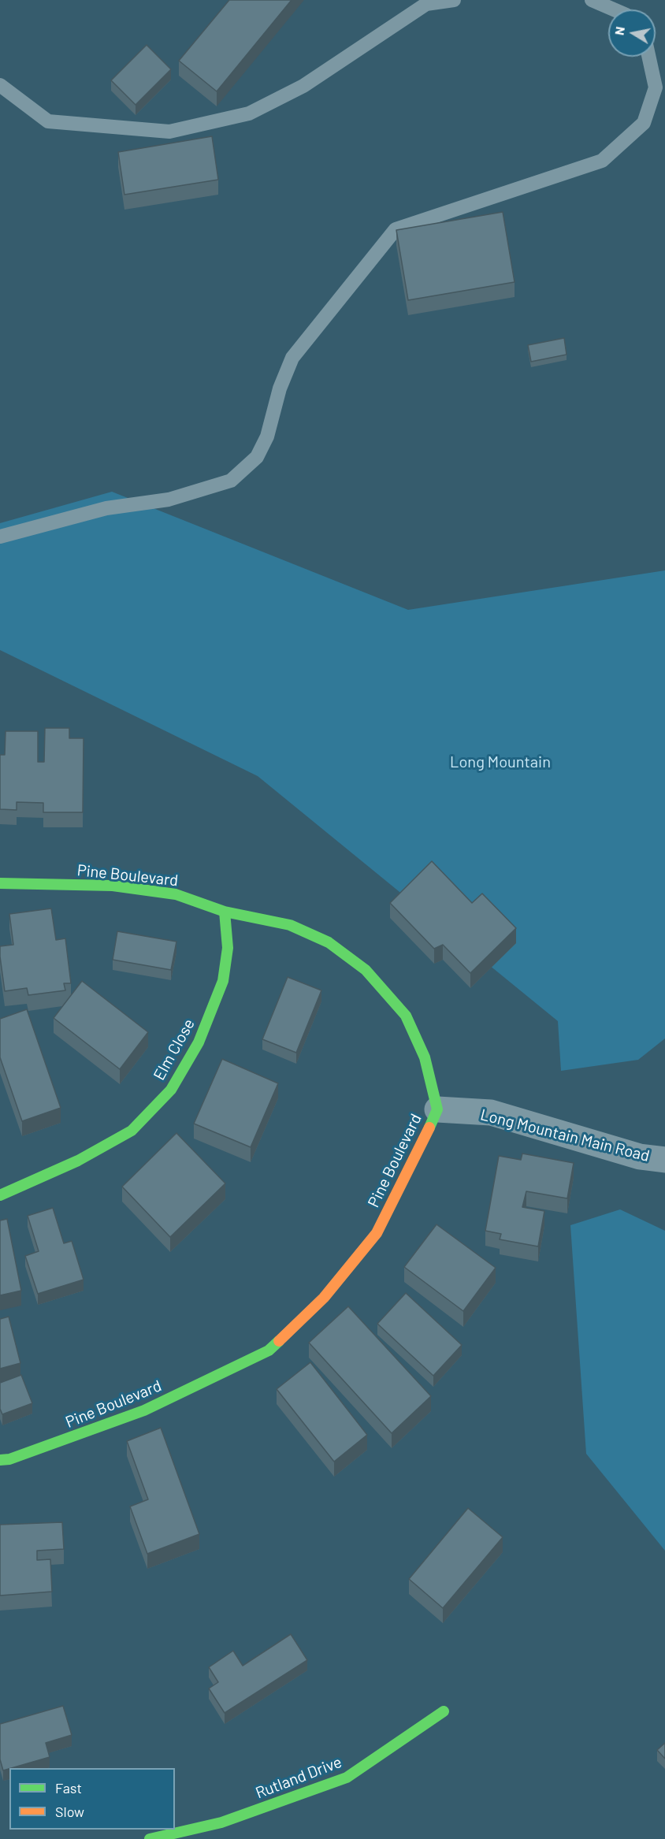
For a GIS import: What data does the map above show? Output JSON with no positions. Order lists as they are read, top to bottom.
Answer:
{
  "streets": {
    "street": [
      "Pine Boulevard",
      "Elm Close",
      "Long Mountain Main Road",
      "Rutland Drive"
    ]
  },
  "crossings": [
    ["Pine Boulevard", "Elm Close"],
    ["Pine Boulevard", "Long Mountain Main Road"]
  ],
  "parks": ["Long Mountain"],
  "legend": ["Fast", "Slow"],
  "north": "left"
}
